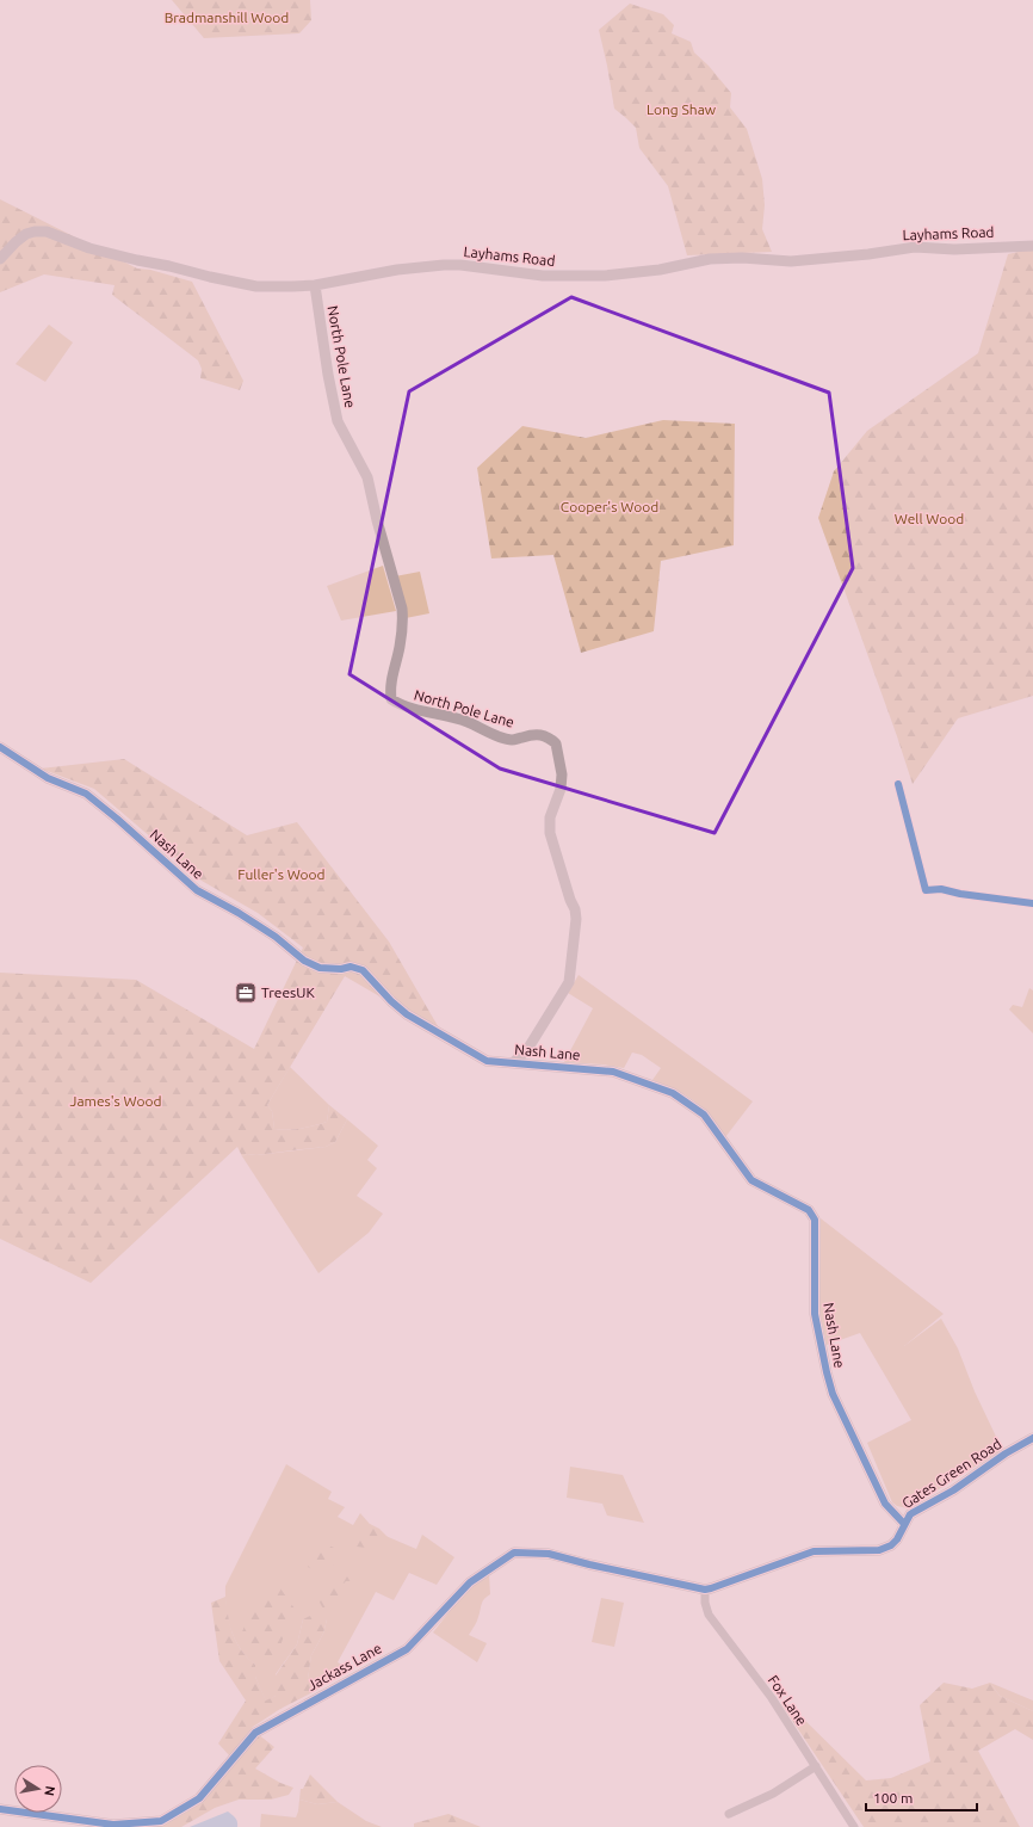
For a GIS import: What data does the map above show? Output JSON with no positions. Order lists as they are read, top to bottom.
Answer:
{
  "streets": {
    "street": [
      "Layhams Road",
      "North Pole Lane",
      "Nash Lane",
      "Gates Green Road",
      "Jackass Lane",
      "Fox Lane"
    ]
  },
  "crossings": [
    ["Layhams Road", "North Pole Lane"],
    ["North Pole Lane", "Nash Lane"],
    ["Nash Lane", "Gates Green Road"],
    ["Gates Green Road", "Jackass Lane"],
    ["Gates Green Road", "Fox Lane"],
    ["Jackass Lane", "Fox Lane"]
  ],
  "parks": [
    "Bradmanshill Wood",
    "Long Shaw",
    "Cooper's Wood",
    "Well Wood",
    "Fuller's Wood",
    "James's Wood"
  ],
  "places": {
    "office": ["TreesUK"]
  },
  "scale_bar": "100 m",
  "north": "right"
}
